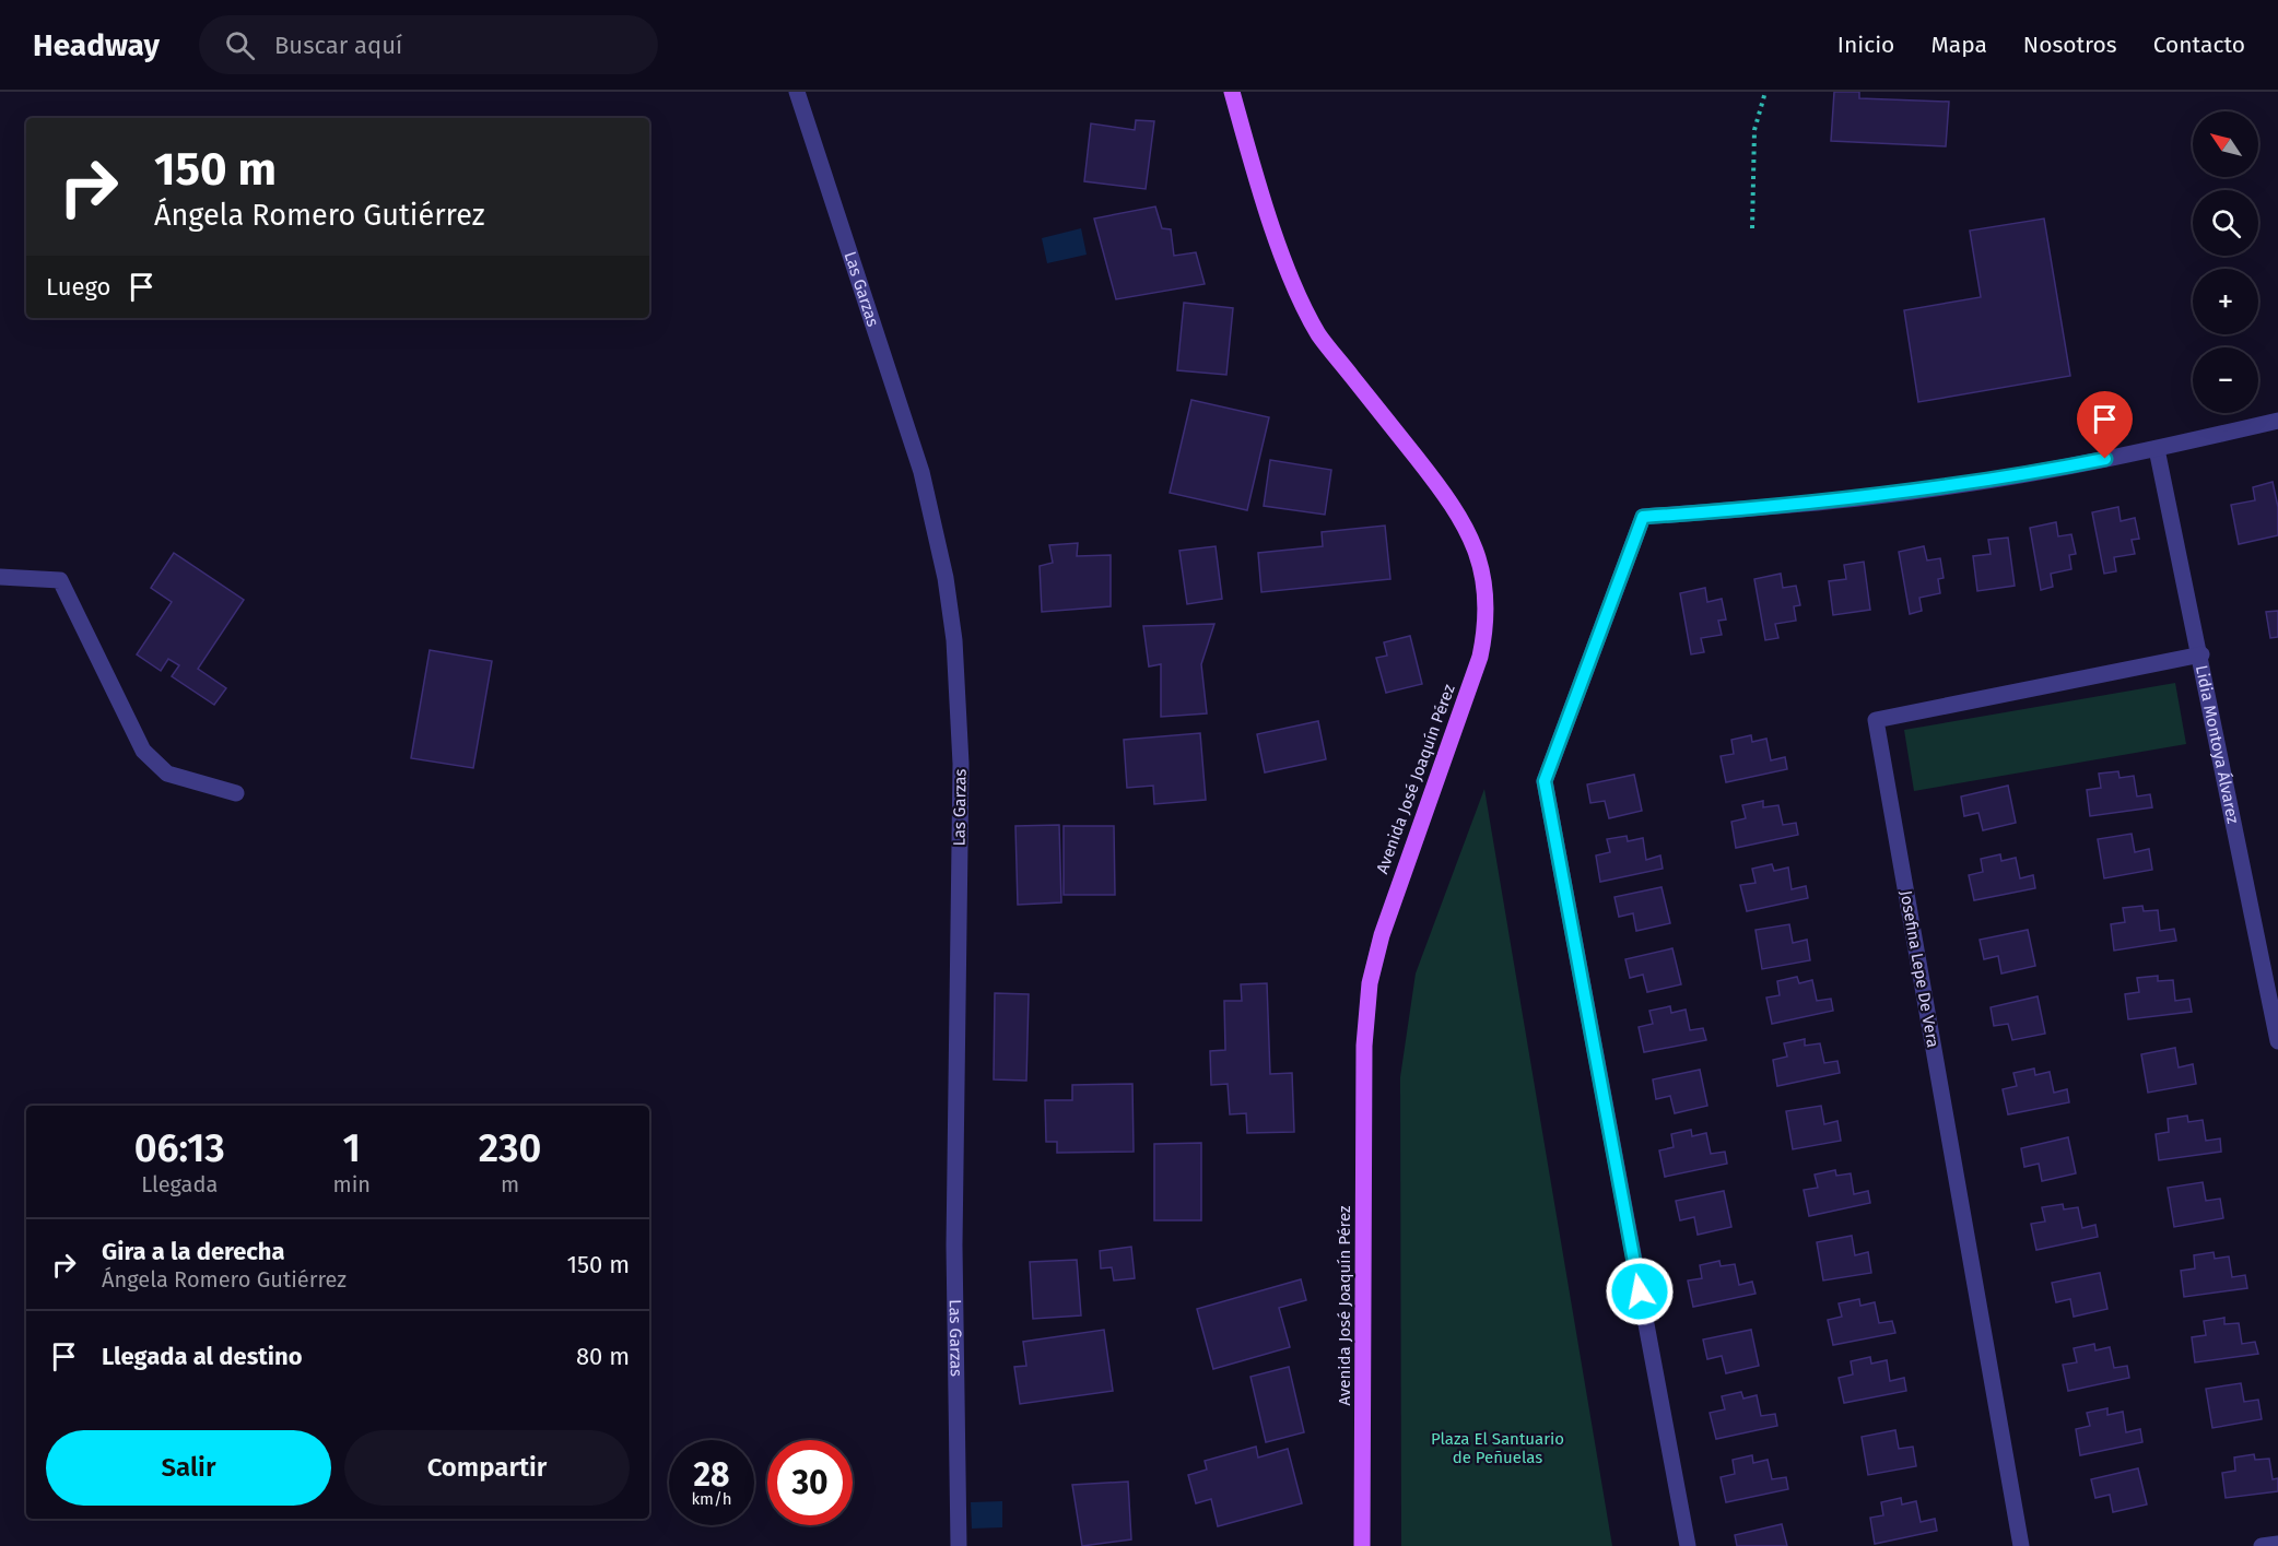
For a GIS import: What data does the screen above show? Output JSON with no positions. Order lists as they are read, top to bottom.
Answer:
{
  "streets": {
    "main road": ["Avenida José Joaquín Pérez"],
    "street": ["Las Garzas", "Lidia Montoya Álvarez", "Josefina Lepe De Vera"]
  },
  "crossings": [
    ["Lidia Montoya Álvarez", "Josefina Lepe De Vera"]
  ],
  "parks": ["Plaza El Santuario de Peñuelas"],
  "north": "top left",
  "page": {
    "header": "Headway",
    "search": "Buscar aquí",
    "nav": [
      "Inicio",
      "Mapa",
      "Nosotros",
      "Contacto"
    ],
    "map_buttons": ["+", "−"],
    "turn": ["150 m", "Ángela Romero Gutiérrez"],
    "then": "Luego",
    "eta": [
      "06:13",
      "Llegada",
      "1",
      "min",
      "230",
      "m"
    ],
    "list": [
      {
        "name": "Gira a la derecha",
        "note": "Ángela Romero Gutiérrez",
        "value": "150 m"
      },
      {
        "name": "Llegada al destino",
        "value": "80 m"
      }
    ],
    "buttons": ["Salir", "Compartir"],
    "speed": "28 km/h",
    "limit": "30"
  }
}
